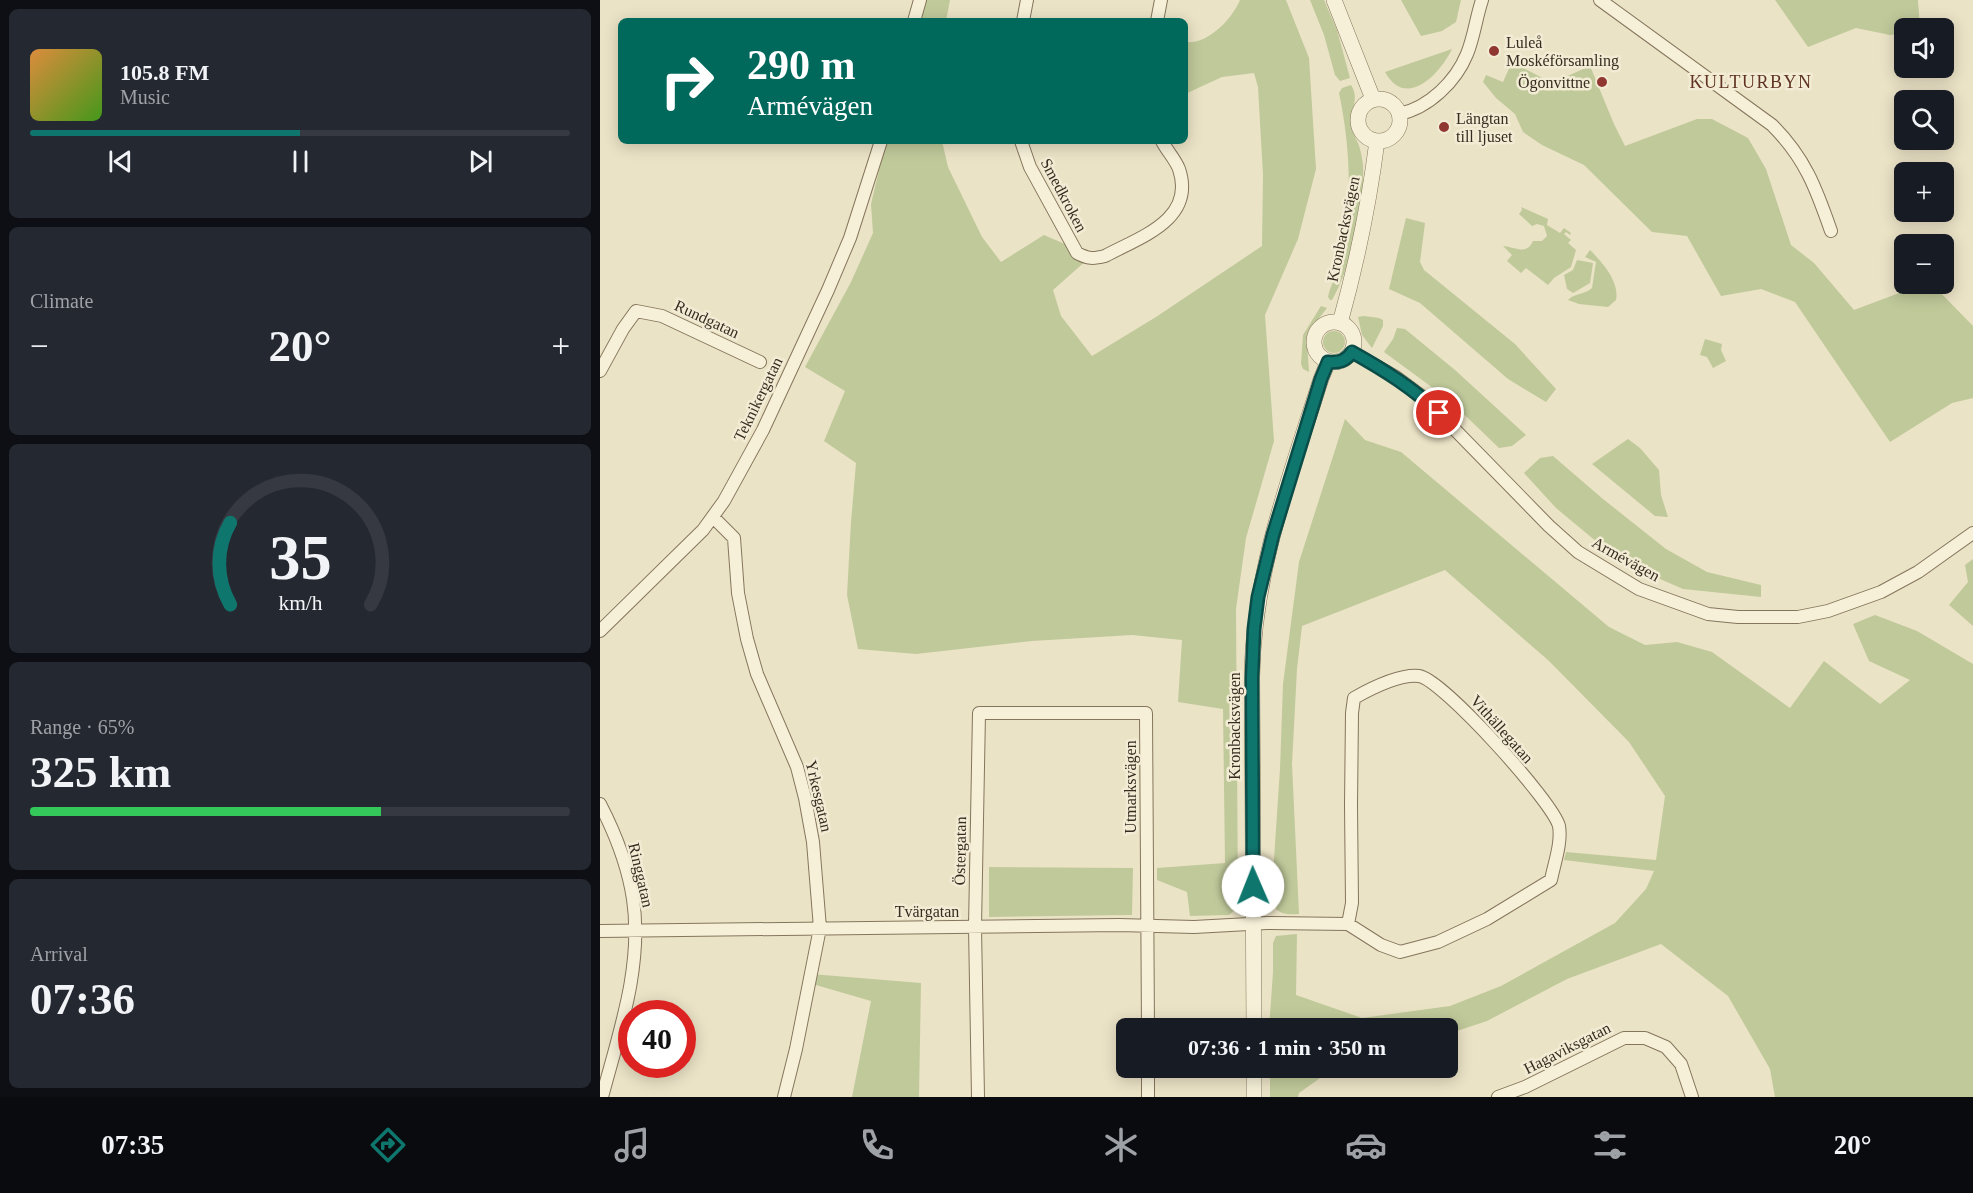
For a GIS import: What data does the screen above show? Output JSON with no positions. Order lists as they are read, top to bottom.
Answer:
{
  "streets": {
    "street": [
      "Smedkroken",
      "Kronbacksvägen",
      "Rundgatan",
      "Teknikergatan",
      "Armévägen",
      "Vithällegatan",
      "Utmarksvägen",
      "Yrkesgatan",
      "Östergatan",
      "Ringgatan",
      "Tvärgatan",
      "Hagaviksgatan"
    ]
  },
  "crossings": [
    ["Kronbacksvägen", "Armévägen"],
    ["Kronbacksvägen", "Tvärgatan"],
    ["Teknikergatan", "Yrkesgatan"],
    ["Utmarksvägen", "Östergatan"],
    ["Utmarksvägen", "Tvärgatan"],
    ["Yrkesgatan", "Tvärgatan"],
    ["Östergatan", "Tvärgatan"],
    ["Ringgatan", "Tvärgatan"]
  ],
  "districts": ["KULTURBYN"],
  "places": ["Luleå Moskéförsamling", "Ögonvittne", "Längtan till ljuset"],
  "page": {
    "map_buttons": ["+", "−"],
    "turn": ["290 m", "Armévägen"],
    "song": ["105.8 FM", "Music"],
    "tile": [
      "Climate",
      ["Range · 65%", "325 km"],
      ["Arrival", "07:36"]
    ],
    "heat": ["−", "20°", "+"],
    "limit": "40",
    "trip": "07:36 · 1 min · 350 m",
    "tabs": ["07:35", "20°"],
    "gauge": ["35", "km/h"]
  }
}
